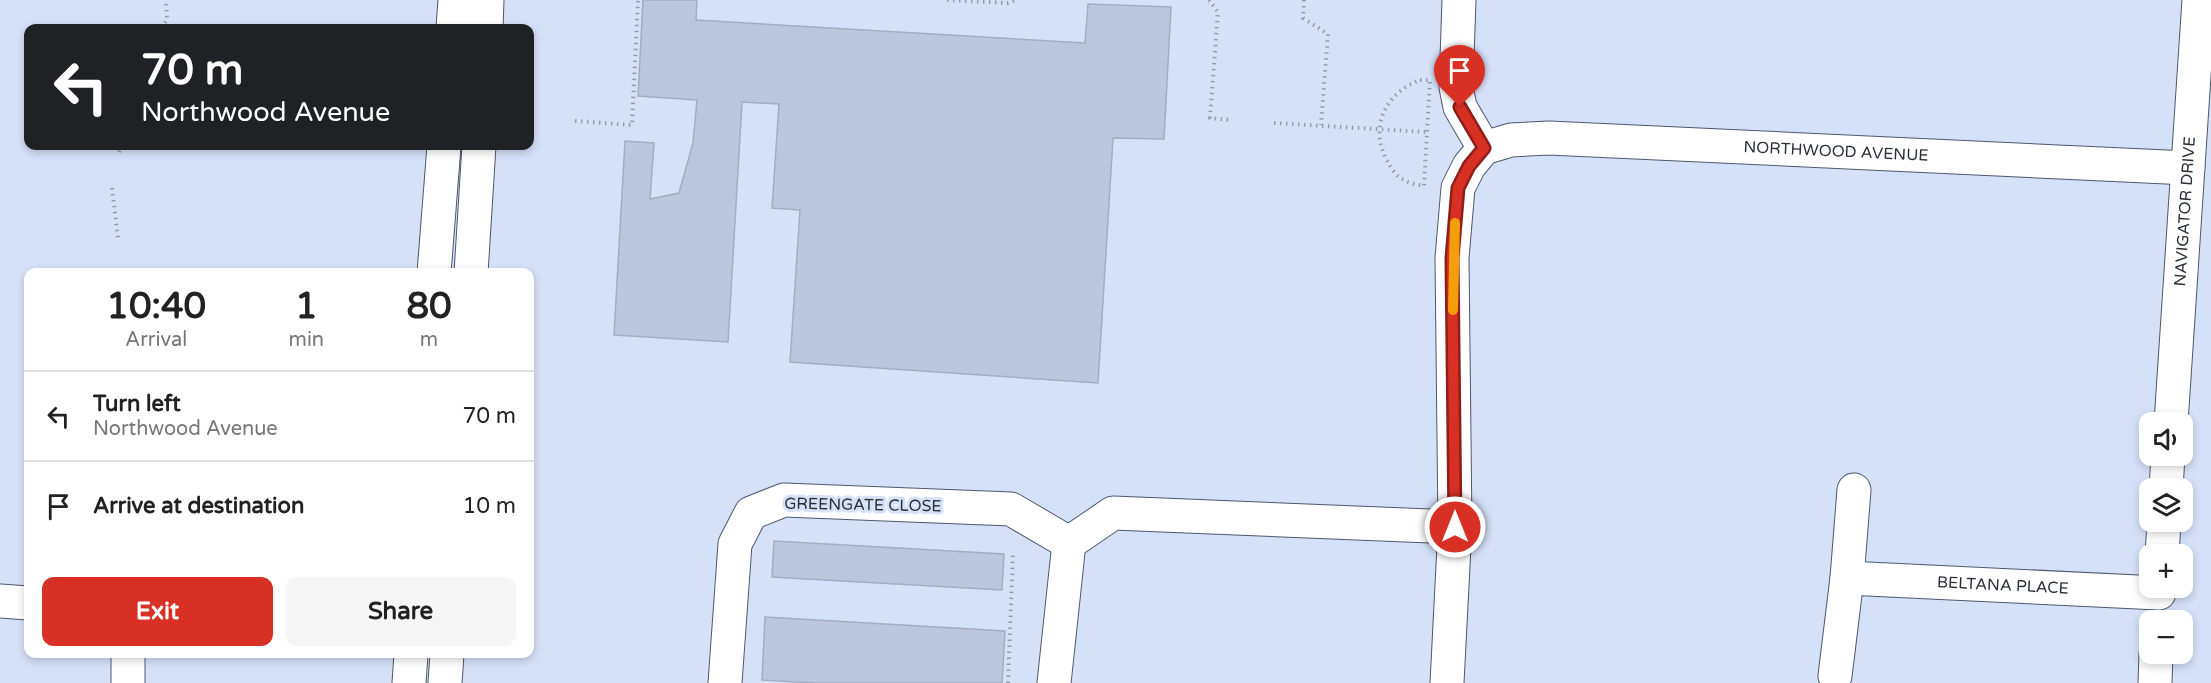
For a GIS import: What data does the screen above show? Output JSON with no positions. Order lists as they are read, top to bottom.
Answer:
{
  "streets": {
    "street": [
      "NORTHWOOD AVENUE",
      "NAVIGATOR DRIVE",
      "GREENGATE CLOSE",
      "BELTANA PLACE"
    ]
  },
  "crossings": [
    ["NORTHWOOD AVENUE", "NAVIGATOR DRIVE"]
  ],
  "page": {
    "turn": ["70 m", "Northwood Avenue"],
    "eta": [
      "10:40",
      "Arrival",
      "1",
      "min",
      "80",
      "m"
    ],
    "list": [
      {
        "name": "Turn left",
        "note": "Northwood Avenue",
        "value": "70 m"
      },
      {
        "name": "Arrive at destination",
        "value": "10 m"
      }
    ],
    "map_buttons": ["+", "−"],
    "buttons": ["Exit", "Share"]
  }
}
